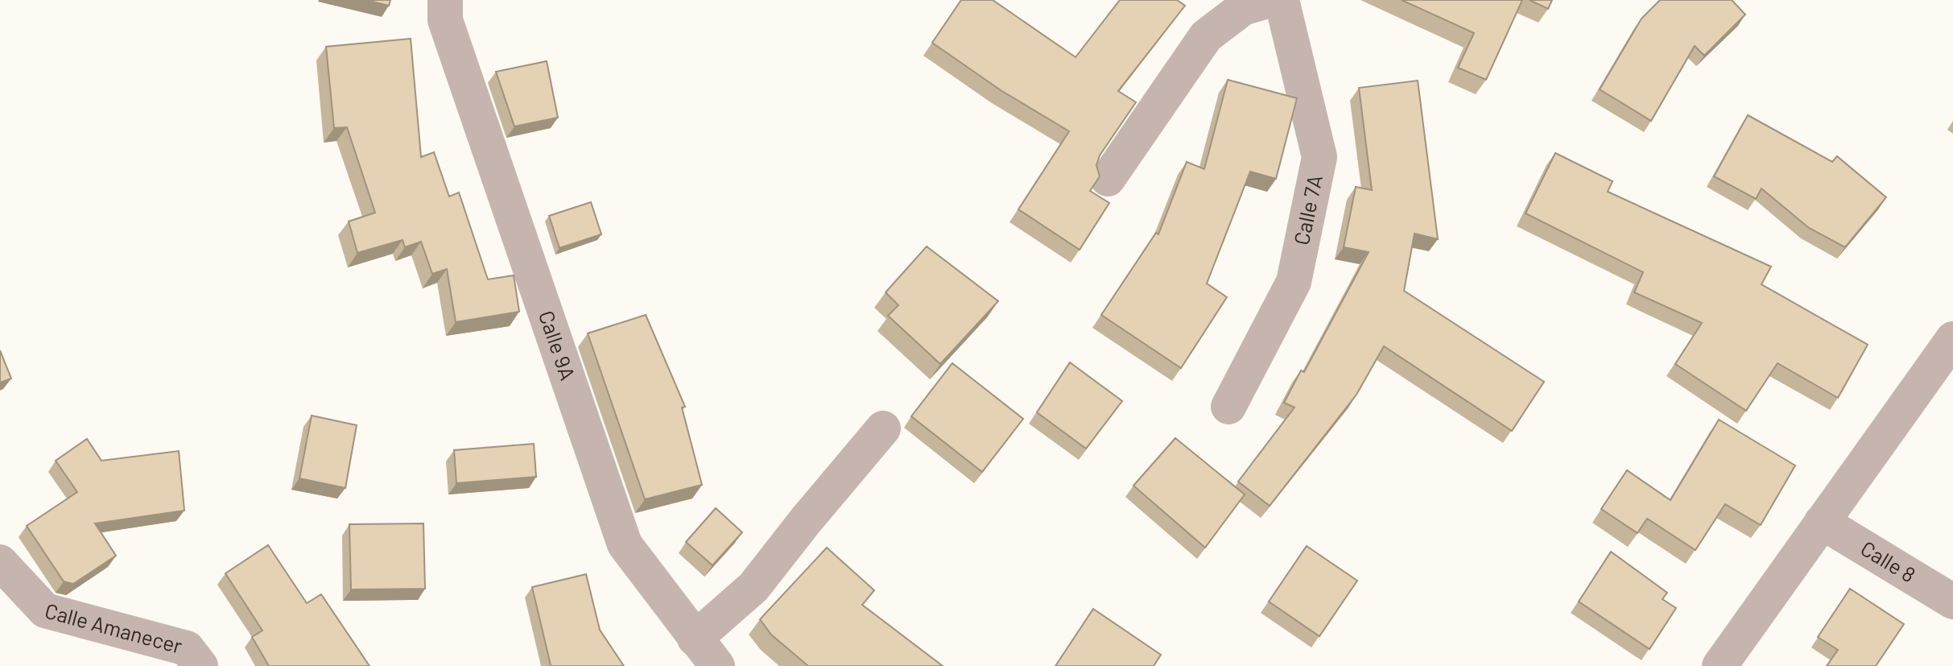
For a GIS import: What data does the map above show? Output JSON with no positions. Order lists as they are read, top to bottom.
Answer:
{
  "streets": {
    "street": [
      "Calle 7A",
      "Calle 9A",
      "Calle 8",
      "Calle Amanecer"
    ]
  }
}
